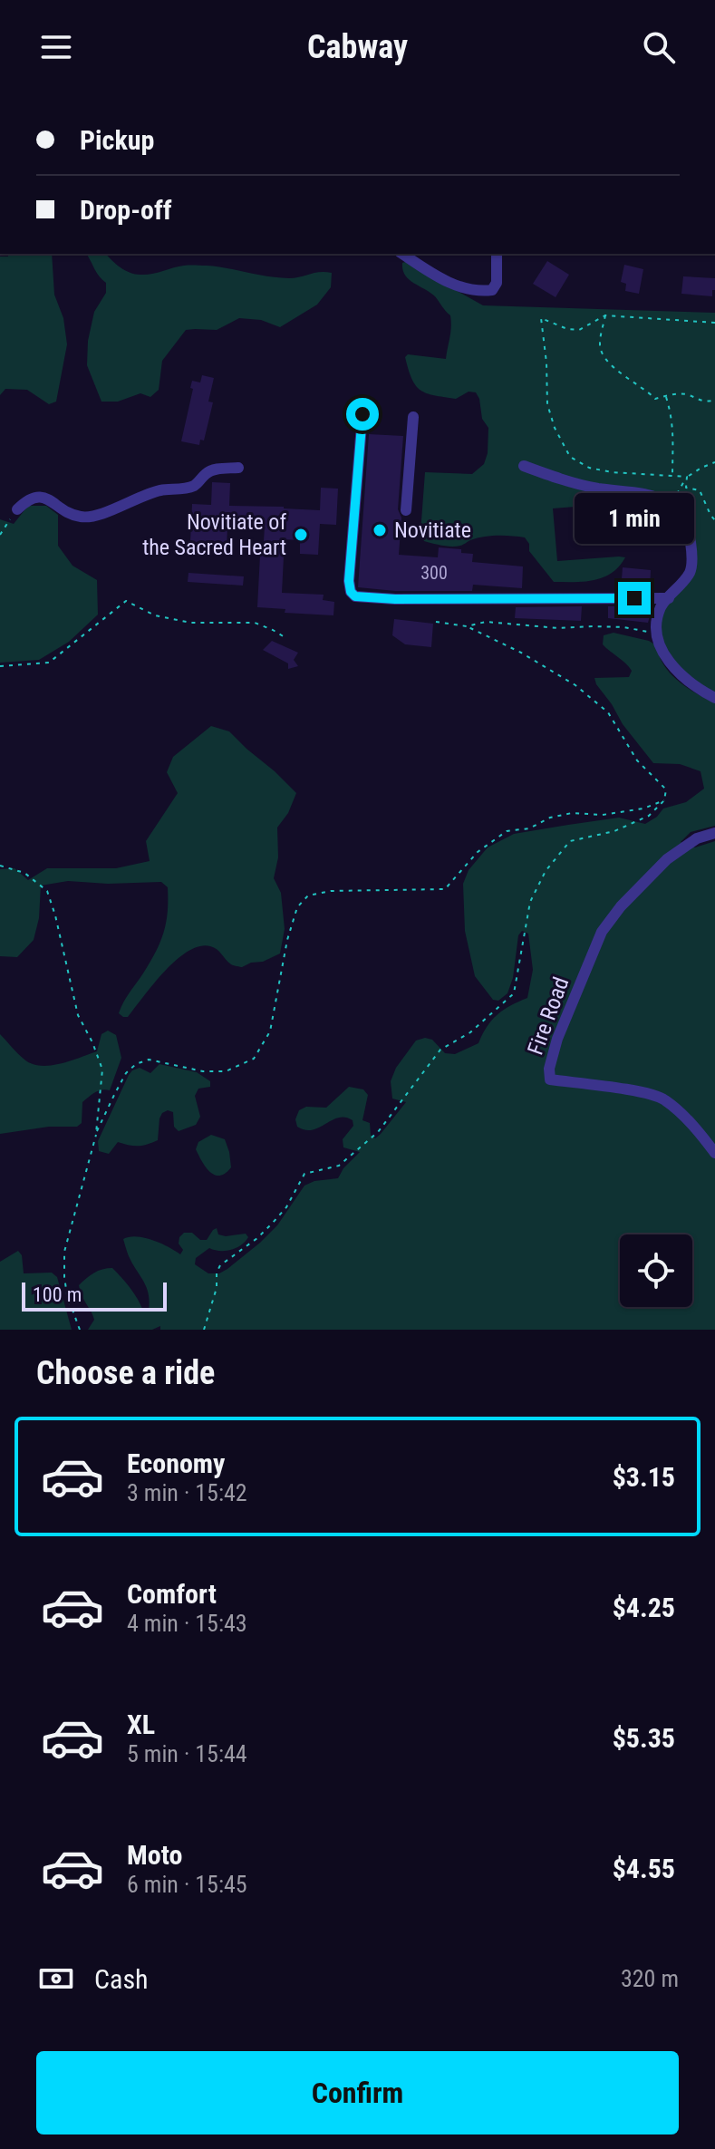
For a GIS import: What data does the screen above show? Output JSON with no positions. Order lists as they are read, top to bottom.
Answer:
{
  "streets": {
    "street": ["Fire Road"]
  },
  "places": ["Novitiate", "Novitiate of the Sacred Heart"],
  "house_numbers": ["300"],
  "scale_bar": "100 m",
  "page": {
    "header": "Cabway",
    "banner": ["Pickup", "Drop-off"],
    "bubble": "1 min",
    "scale": "100 m",
    "heading": "Choose a ride",
    "list": [
      {
        "name": "Economy",
        "note": "3 min · 15:42",
        "value": "$3.15"
      },
      {
        "name": "Comfort",
        "note": "4 min · 15:43",
        "value": "$4.25"
      },
      {
        "name": "XL",
        "note": "5 min · 15:44",
        "value": "$5.35"
      },
      {
        "name": "Moto",
        "note": "6 min · 15:45",
        "value": "$4.55"
      }
    ],
    "pay": ["Cash", "320 m"],
    "buttons": "Confirm"
  }
}
